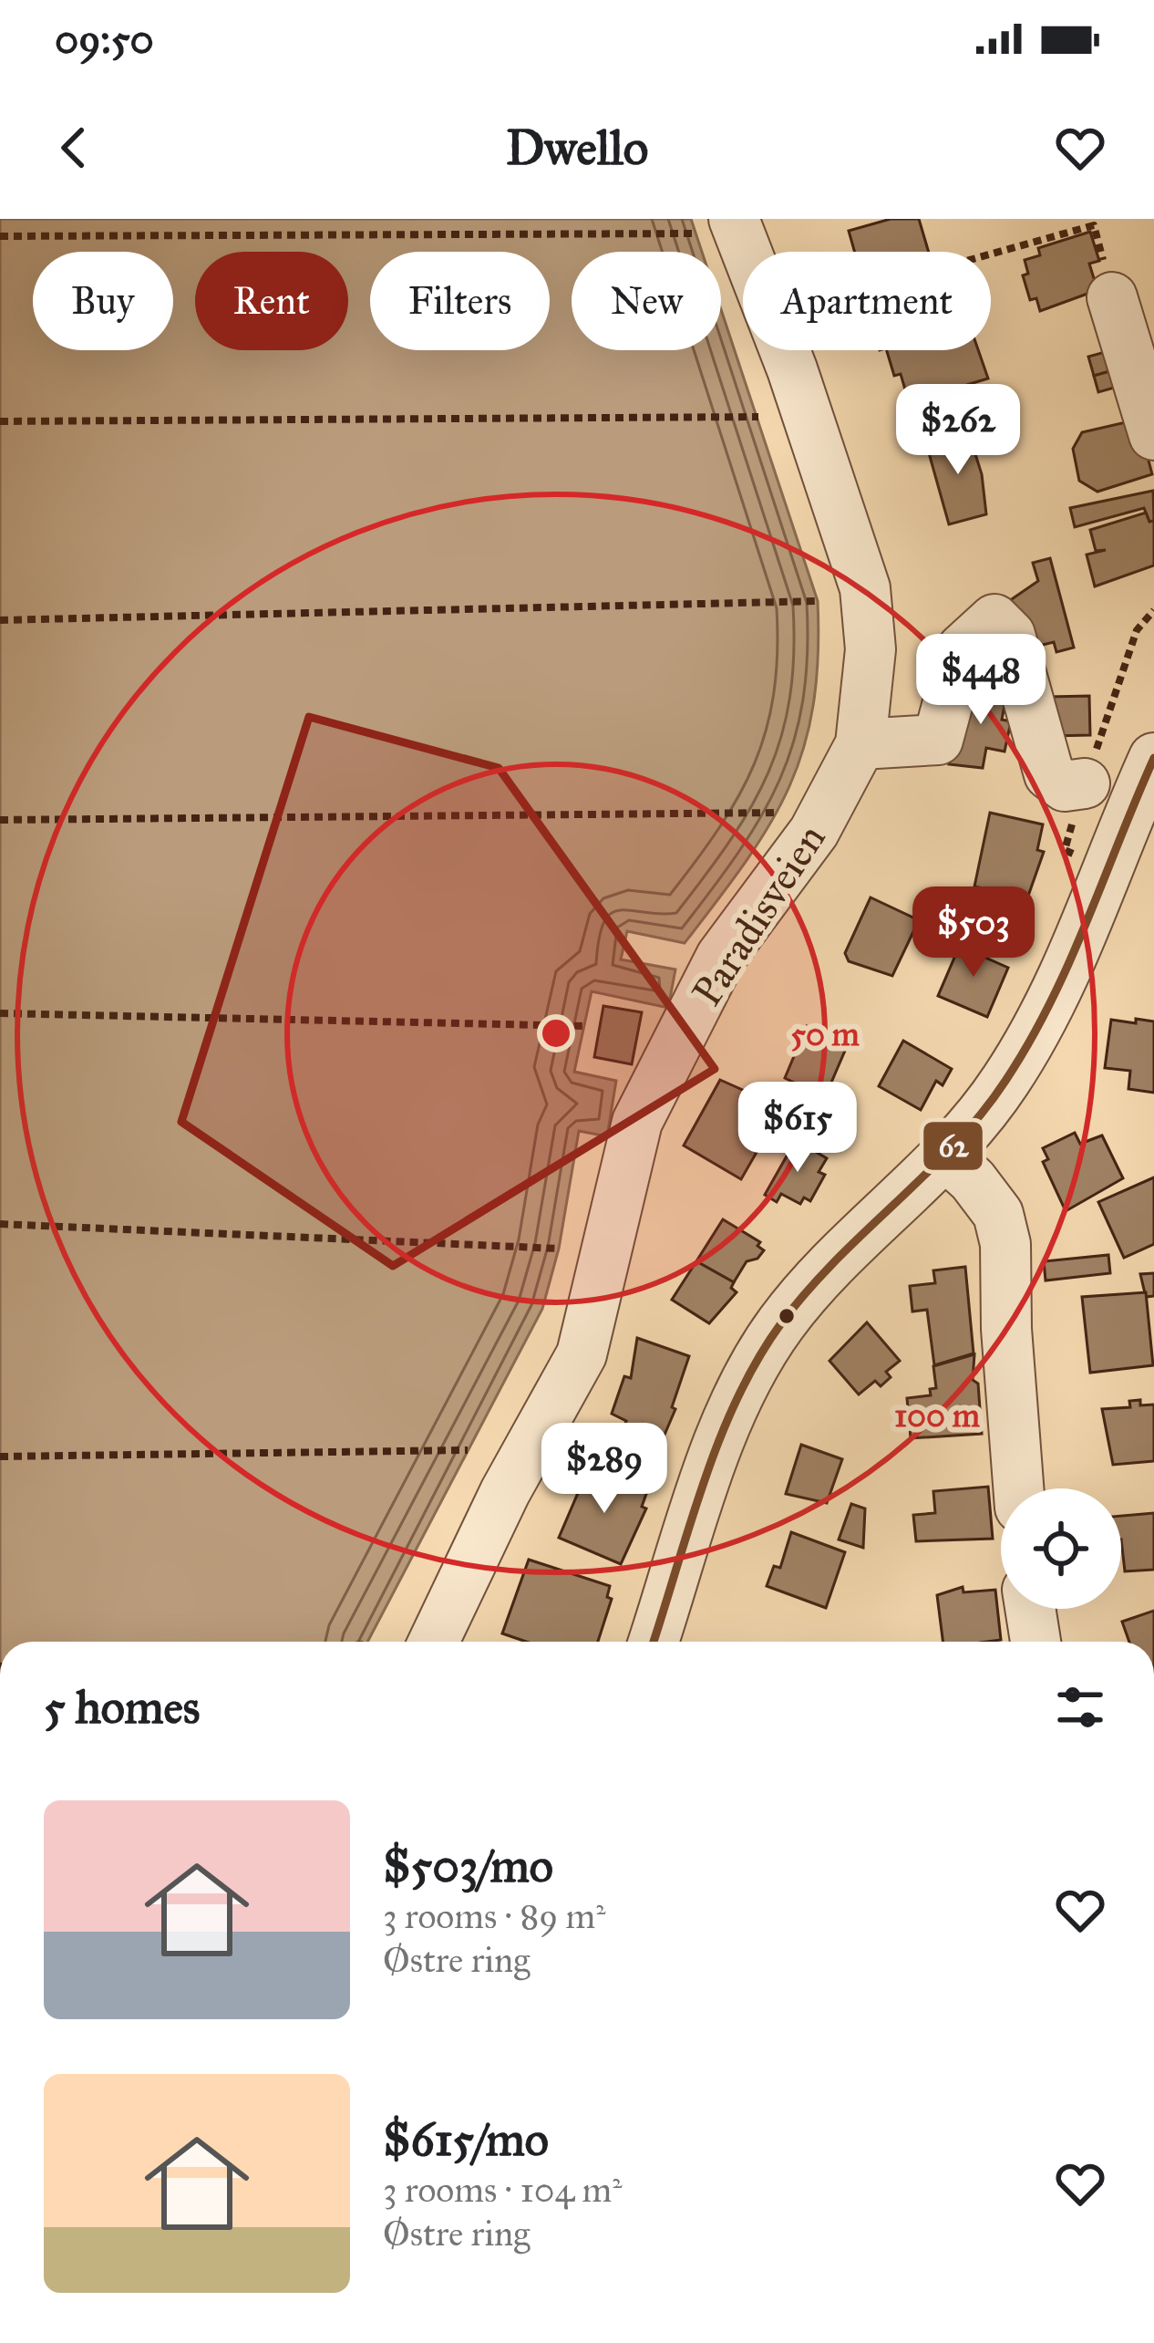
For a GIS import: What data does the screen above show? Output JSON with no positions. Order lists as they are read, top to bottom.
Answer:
{
  "streets": {
    "street": ["Paradisveien"]
  },
  "lines": ["transit line 62"],
  "page": {
    "status": "09:50",
    "header": "Dwello",
    "chip": [
      "Buy",
      "Rent",
      "Filters",
      "New",
      "Apartment"
    ],
    "price": [
      "$262",
      "$448",
      "$503",
      "$615",
      "$289"
    ],
    "heading": "5 homes",
    "list": [
      {
        "name": "$503/mo",
        "note": "3 rooms · 89 m² · Østre ring"
      },
      {
        "name": "$615/mo",
        "note": "3 rooms · 104 m² · Østre ring"
      }
    ]
  },
  "rings": ["50 m", "100 m"]
}
